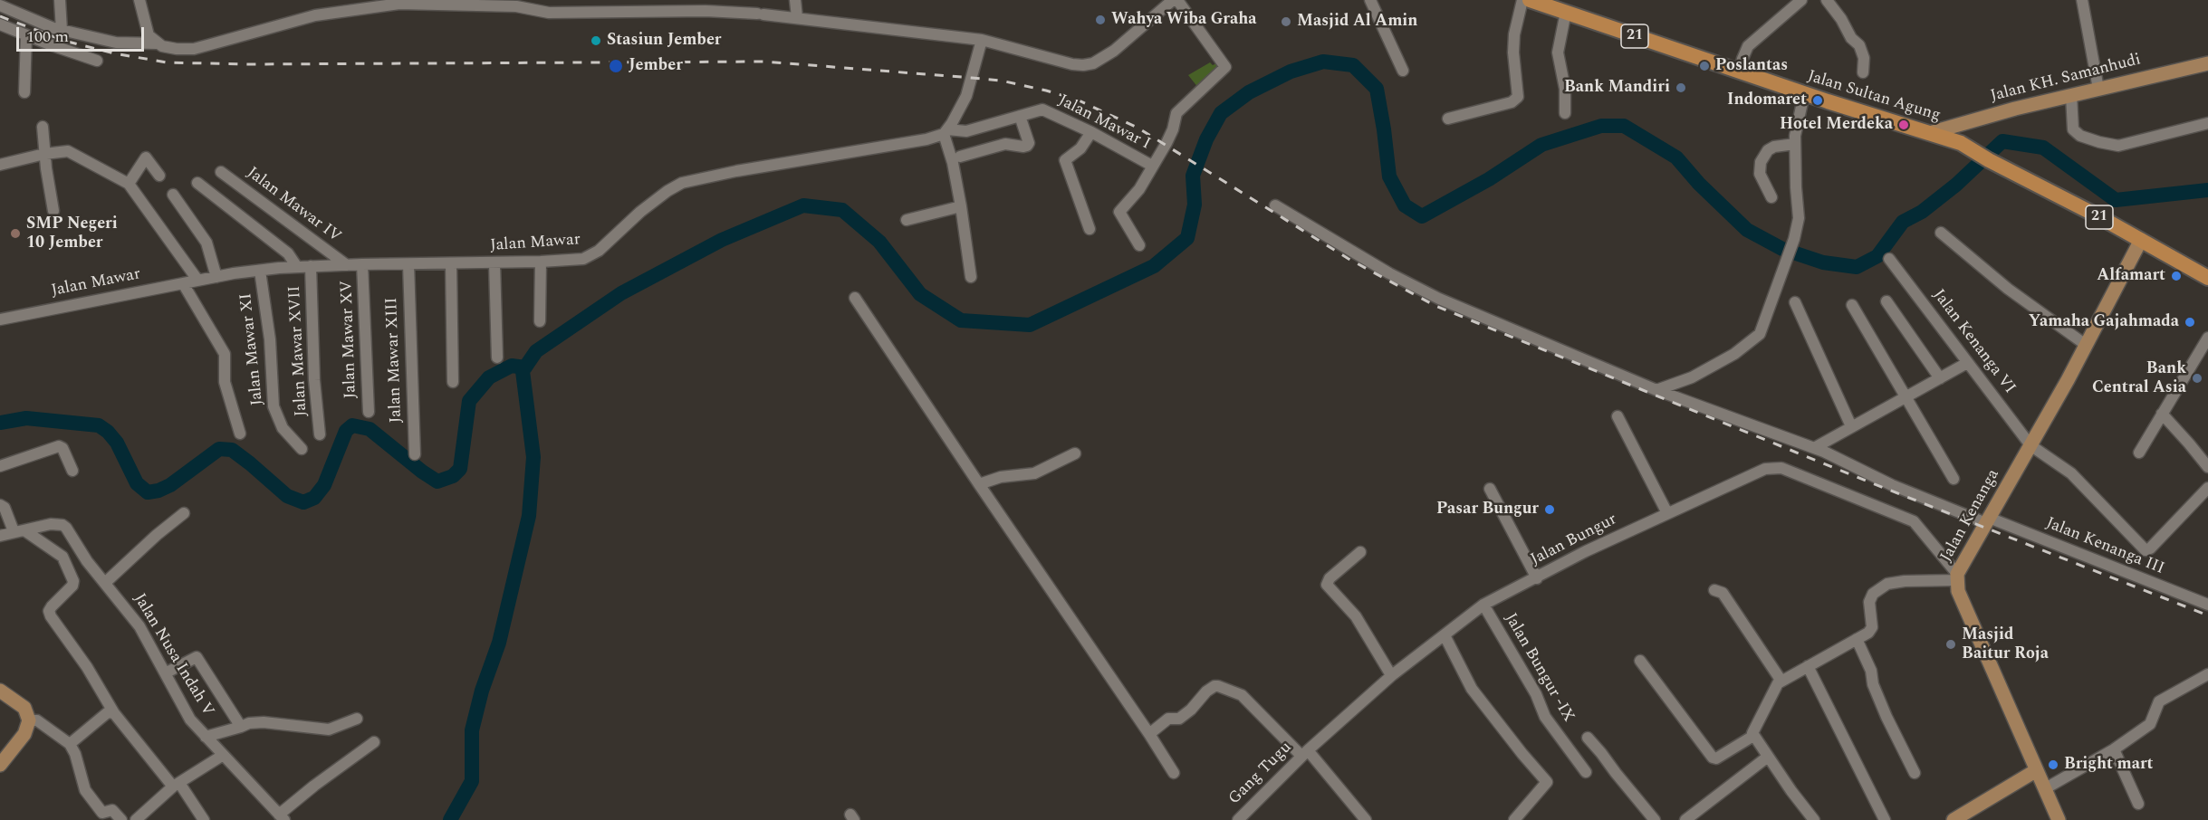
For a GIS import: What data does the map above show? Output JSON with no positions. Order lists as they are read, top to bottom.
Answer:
{
  "streets": {
    "highway": ["21", "Jalan Sultan Agung"],
    "main road": ["Jalan KH. Samanhudi", "Jalan Kenanga"],
    "street": [
      "Jalan Mawar I",
      "Jalan Mawar IV",
      "Jalan Mawar",
      "Jalan Mawar XV",
      "Jalan Kenanga VI",
      "Jalan Mawar XI",
      "Jalan Mawar XVII",
      "Jalan Mawar XIII",
      "Jalan Bungur",
      "Jalan Kenanga III",
      "Jalan Nusa Indah V",
      "Jalan Bungur -IX",
      "Gang Tugu"
    ]
  },
  "crossings": [
    ["21", "Jalan Sultan Agung"],
    ["21", "Jalan Kenanga"],
    ["Jalan KH. Samanhudi", "Jalan Sultan Agung"],
    ["Jalan Sultan Agung", "Jalan Kenanga"],
    ["Jalan Mawar I", "Jalan Mawar"],
    ["Jalan Mawar IV", "Jalan Mawar"],
    ["Jalan Mawar", "Jalan Mawar XV"],
    ["Jalan Mawar", "Jalan Mawar XI"],
    ["Jalan Mawar", "Jalan Mawar XVII"],
    ["Jalan Mawar", "Jalan Mawar XIII"],
    ["Jalan Kenanga VI", "Jalan Kenanga"],
    ["Jalan Kenanga", "Jalan Bungur"],
    ["Jalan Kenanga", "Jalan Kenanga III"],
    ["Jalan Bungur", "Jalan Bungur -IX"],
    ["Jalan Bungur", "Gang Tugu"]
  ],
  "places": [
    "Wahya Wiba Graha",
    "Masjid Al Amin",
    "Stasiun Jember",
    "Jember",
    "Poslantas",
    "Bank Mandiri",
    "Indomaret",
    "Hotel Merdeka",
    "SMP Negeri 10 Jember",
    "Alfamart",
    "Yamaha Gajahmada",
    "Bank Central Asia",
    "Pasar Bungur",
    "Masjid Baitur Roja",
    "Bright mart"
  ],
  "scale_bar": "100 m"
}
